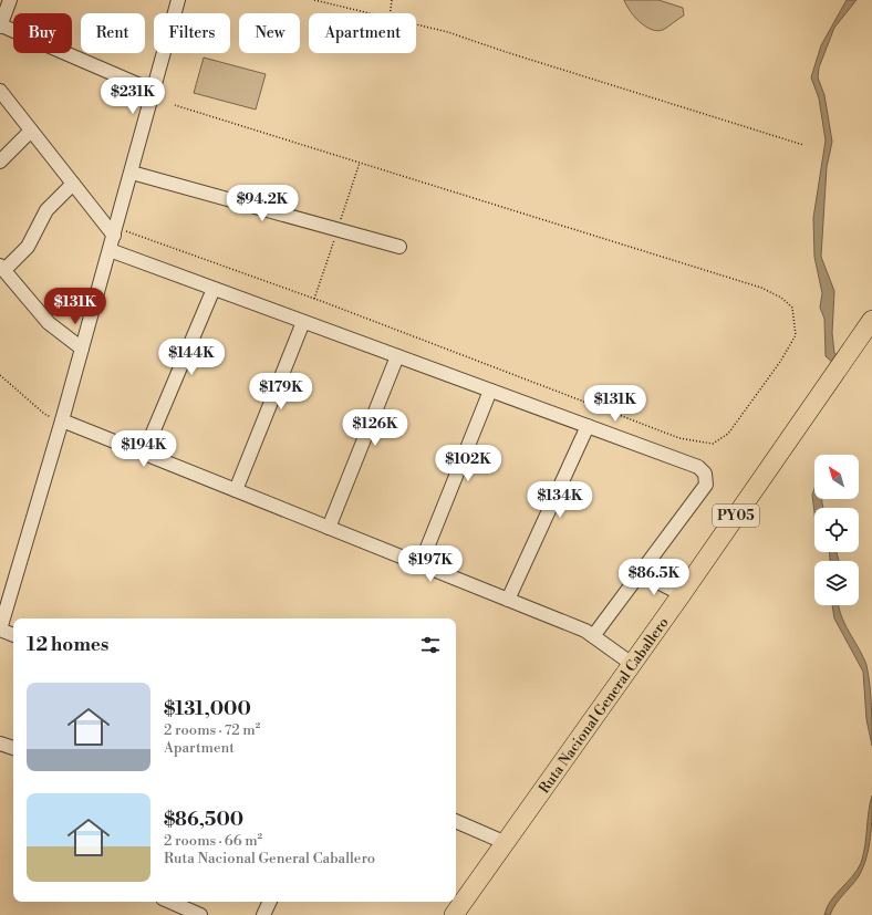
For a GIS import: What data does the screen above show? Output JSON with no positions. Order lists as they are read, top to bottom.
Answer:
{
  "streets": {
    "highway": ["PY05", "Ruta Nacional General Caballero"]
  },
  "north": "top left",
  "page": {
    "chip": [
      "Buy",
      "Rent",
      "Filters",
      "New",
      "Apartment"
    ],
    "price": [
      "$231K",
      "$94.2K",
      "$131K",
      "$144K",
      "$179K",
      "$131K",
      "$126K",
      "$194K",
      "$102K",
      "$134K",
      "$197K",
      "$86.5K"
    ],
    "heading": "12 homes",
    "list": [
      {
        "name": "$131,000",
        "note": "2 rooms · 72 m² · Apartment"
      },
      {
        "name": "$86,500",
        "note": "2 rooms · 66 m² · Ruta Nacional General Caballero"
      }
    ]
  }
}
